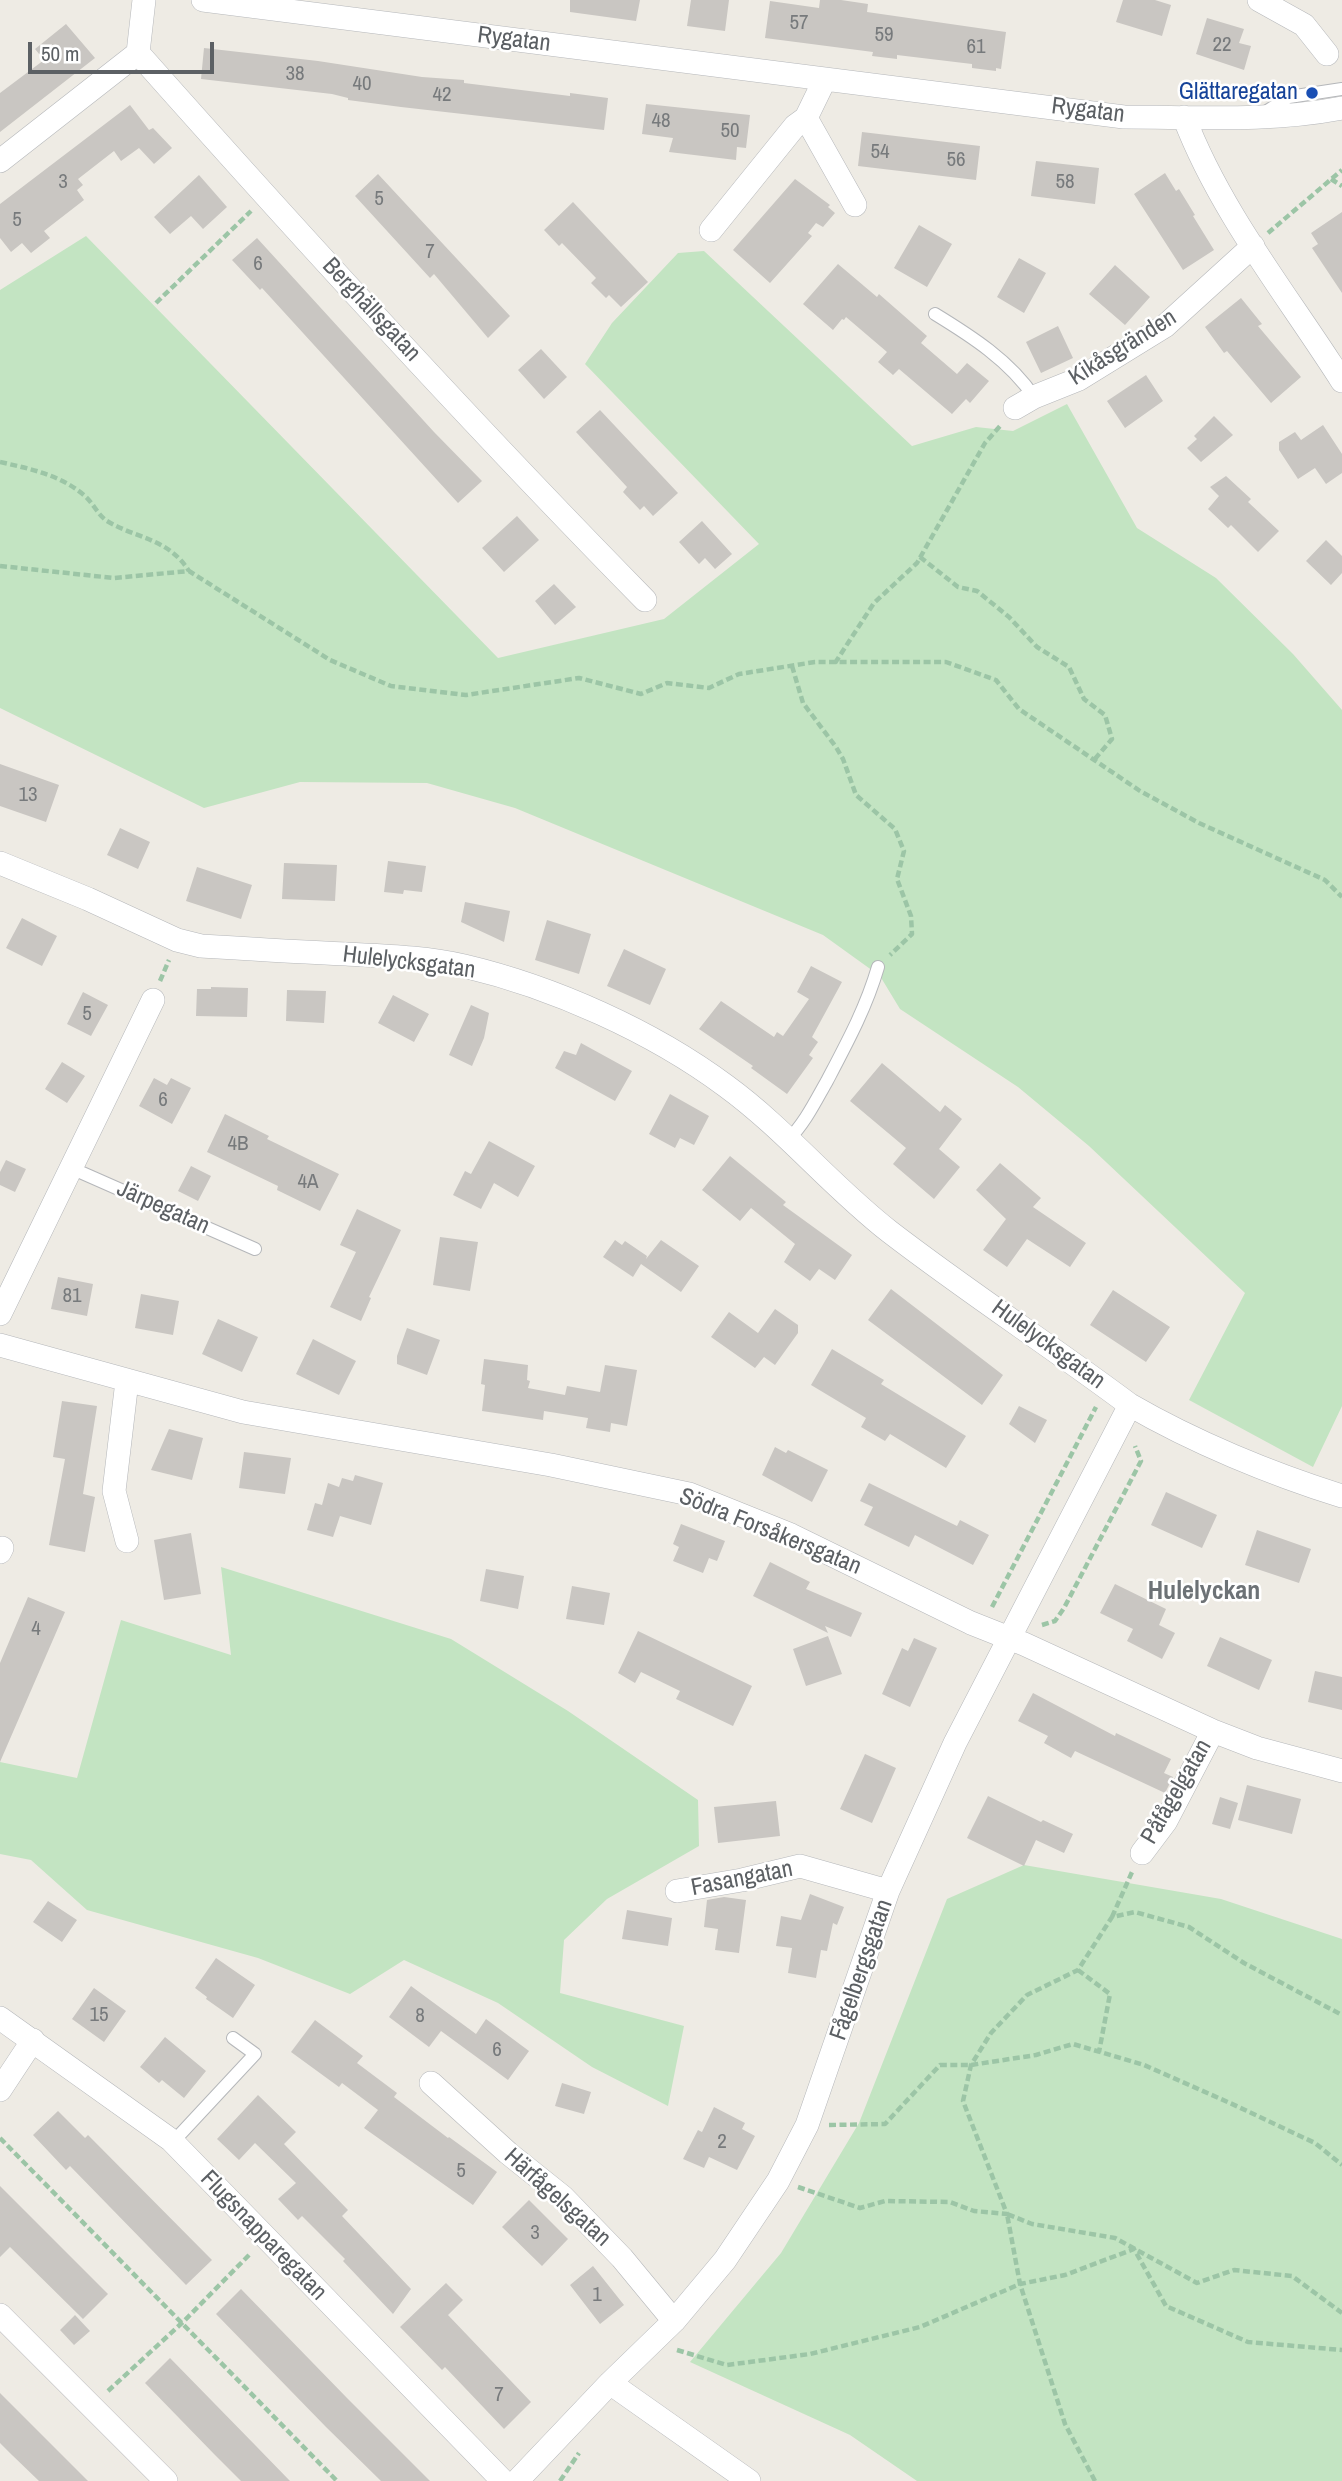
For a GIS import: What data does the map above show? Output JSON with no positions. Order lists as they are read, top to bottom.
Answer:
{
  "streets": {
    "street": [
      "Rygatan",
      "Berghällsgatan",
      "Kikåsgränden",
      "Hulelycksgatan",
      "Södra Forsåkersgatan",
      "Påfågelgatan",
      "Fasangatan",
      "Fågelbergsgatan",
      "Härfågelsgatan",
      "Flugsnapparegatan"
    ],
    "lane": ["Järpegatan"]
  },
  "crossings": [
    ["Hulelycksgatan", "Fågelbergsgatan"],
    ["Södra Forsåkersgatan", "Påfågelgatan"],
    ["Södra Forsåkersgatan", "Fågelbergsgatan"],
    ["Fasangatan", "Fågelbergsgatan"],
    ["Fågelbergsgatan", "Härfågelsgatan"]
  ],
  "districts": ["Hulelyckan"],
  "places": ["Glättaregatan"],
  "house_numbers": [
    "57",
    "59",
    "22",
    "61",
    "38",
    "40",
    "42",
    "48",
    "50",
    "54",
    "56",
    "3",
    "58",
    "5",
    "5",
    "7",
    "6",
    "13",
    "5",
    "6",
    "4B",
    "4A",
    "81",
    "4",
    "15",
    "8",
    "6",
    "2",
    "5",
    "3",
    "1",
    "7"
  ],
  "scale_bar": "50 m"
}
